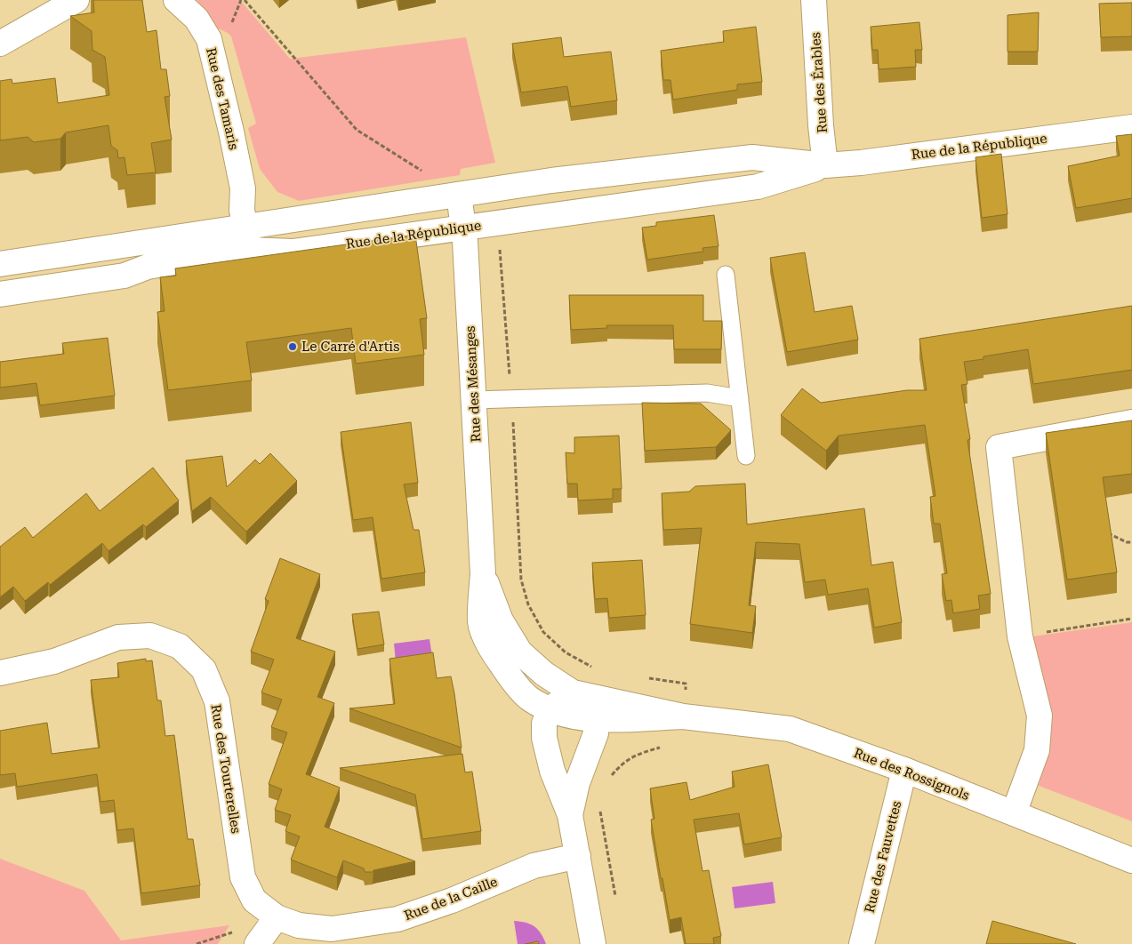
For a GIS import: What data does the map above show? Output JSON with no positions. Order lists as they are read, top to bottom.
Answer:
{
  "streets": {
    "street": [
      "Rue des Érables",
      "Rue des Tamaris",
      "Rue de la République",
      "Rue des Mésanges",
      "Rue des Tourterelles",
      "Rue des Rossignols",
      "Rue des Fauvettes",
      "Rue de la Caille"
    ]
  },
  "crossings": [
    ["Rue des Érables", "Rue de la République"],
    ["Rue des Tamaris", "Rue de la République"],
    ["Rue de la République", "Rue des Mésanges"],
    ["Rue des Mésanges", "Rue des Rossignols"],
    ["Rue des Tourterelles", "Rue de la Caille"],
    ["Rue des Rossignols", "Rue des Fauvettes"]
  ],
  "places": ["Le Carré d'Artis"]
}
